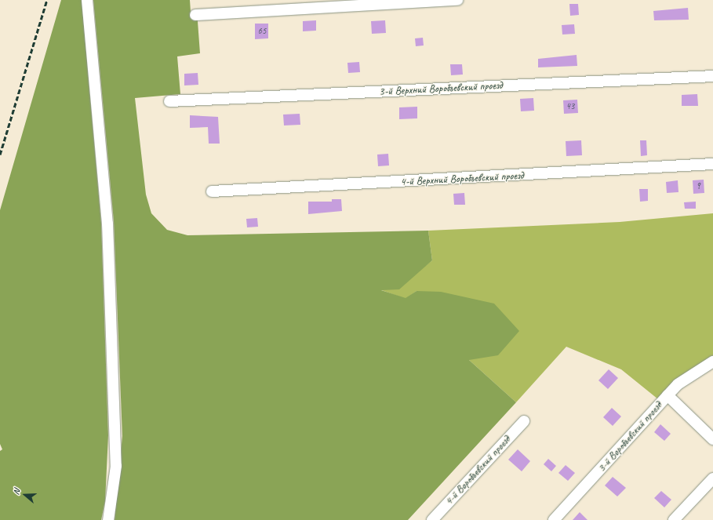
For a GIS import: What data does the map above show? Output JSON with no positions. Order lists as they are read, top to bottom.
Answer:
{
  "streets": {
    "street": [
      "3-й Верхний Воробъевский проезд",
      "4-й Верхний Воробъевский проезд",
      "3-й Воробъевский проезд",
      "4-й Воробъевский проезд"
    ]
  },
  "house_numbers": ["65", "43", "9"],
  "north": "left"
}
